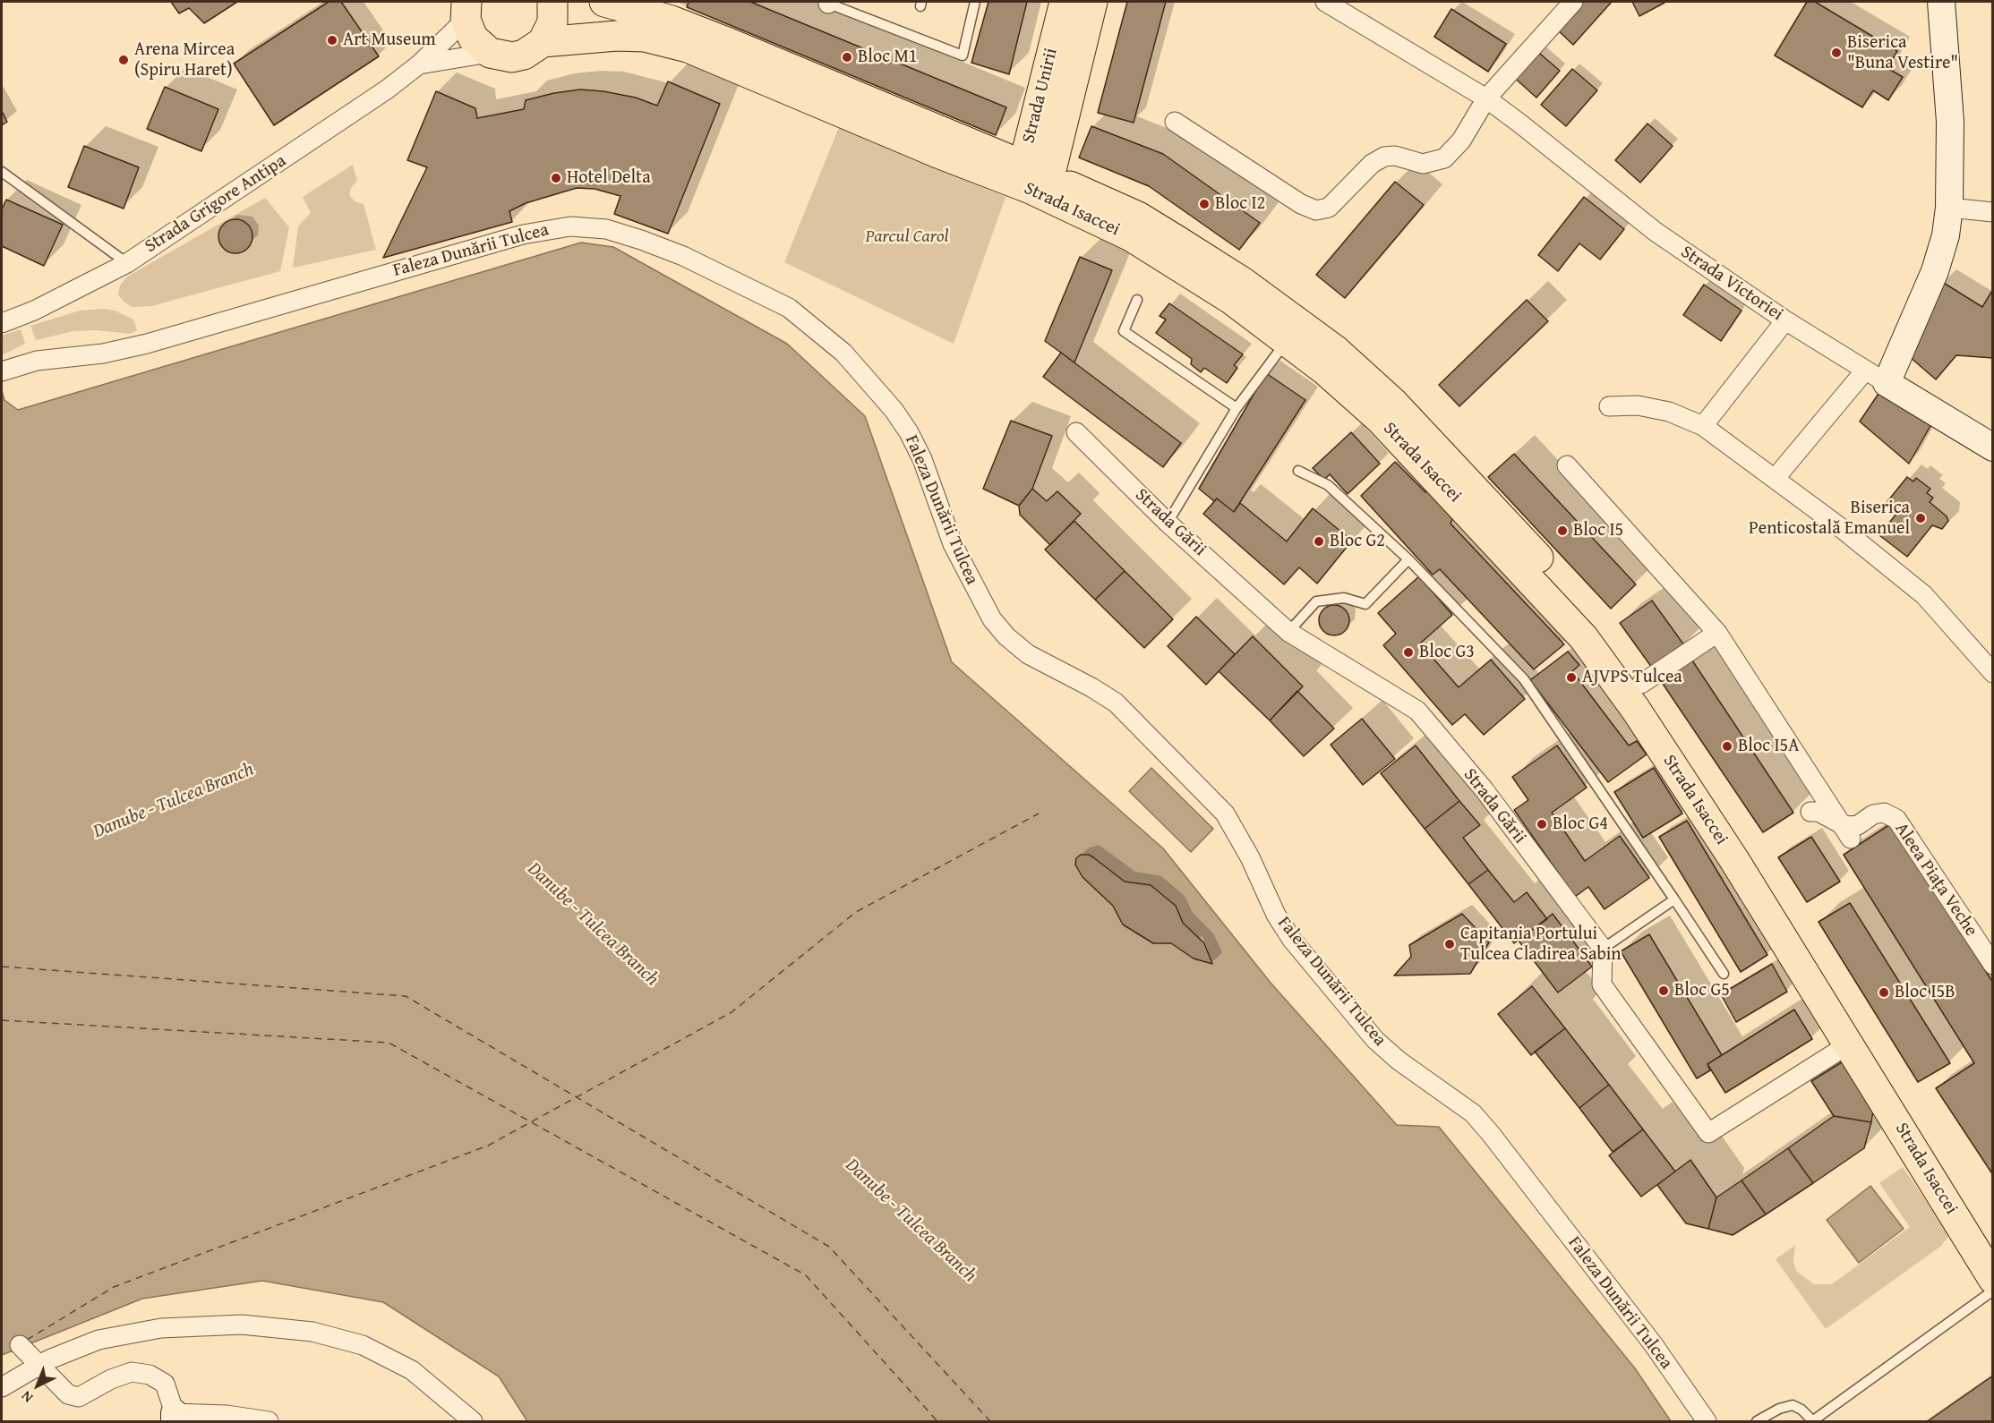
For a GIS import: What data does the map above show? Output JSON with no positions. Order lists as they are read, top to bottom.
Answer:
{
  "streets": {
    "main road": ["Strada Unirii", "Strada Isaccei"],
    "street": [
      "Strada Grigore Antipa",
      "Faleza Dunării Tulcea",
      "Strada Victoriei",
      "Strada Gării",
      "Aleea Piața Veche"
    ]
  },
  "crossings": [
    ["Strada Unirii", "Strada Isaccei"]
  ],
  "water": ["Danube - Tulcea Branch"],
  "parks": ["Parcul Carol"],
  "places": [
    "Art Museum",
    "Biserica \"Buna Vestire\"",
    "Bloc M1",
    "Arena Mircea (Spiru Haret)",
    "Hotel Delta",
    "Bloc I2",
    "Biserica Penticostală Emanuel",
    "Bloc I5",
    "Bloc G2",
    "Bloc G3",
    "AJVPS Tulcea",
    "Bloc I5A",
    "Bloc G4",
    "Capitania Portului Tulcea Cladirea Sabin",
    "Bloc G5",
    "Bloc I5B"
  ],
  "north": "bottom left"
}
